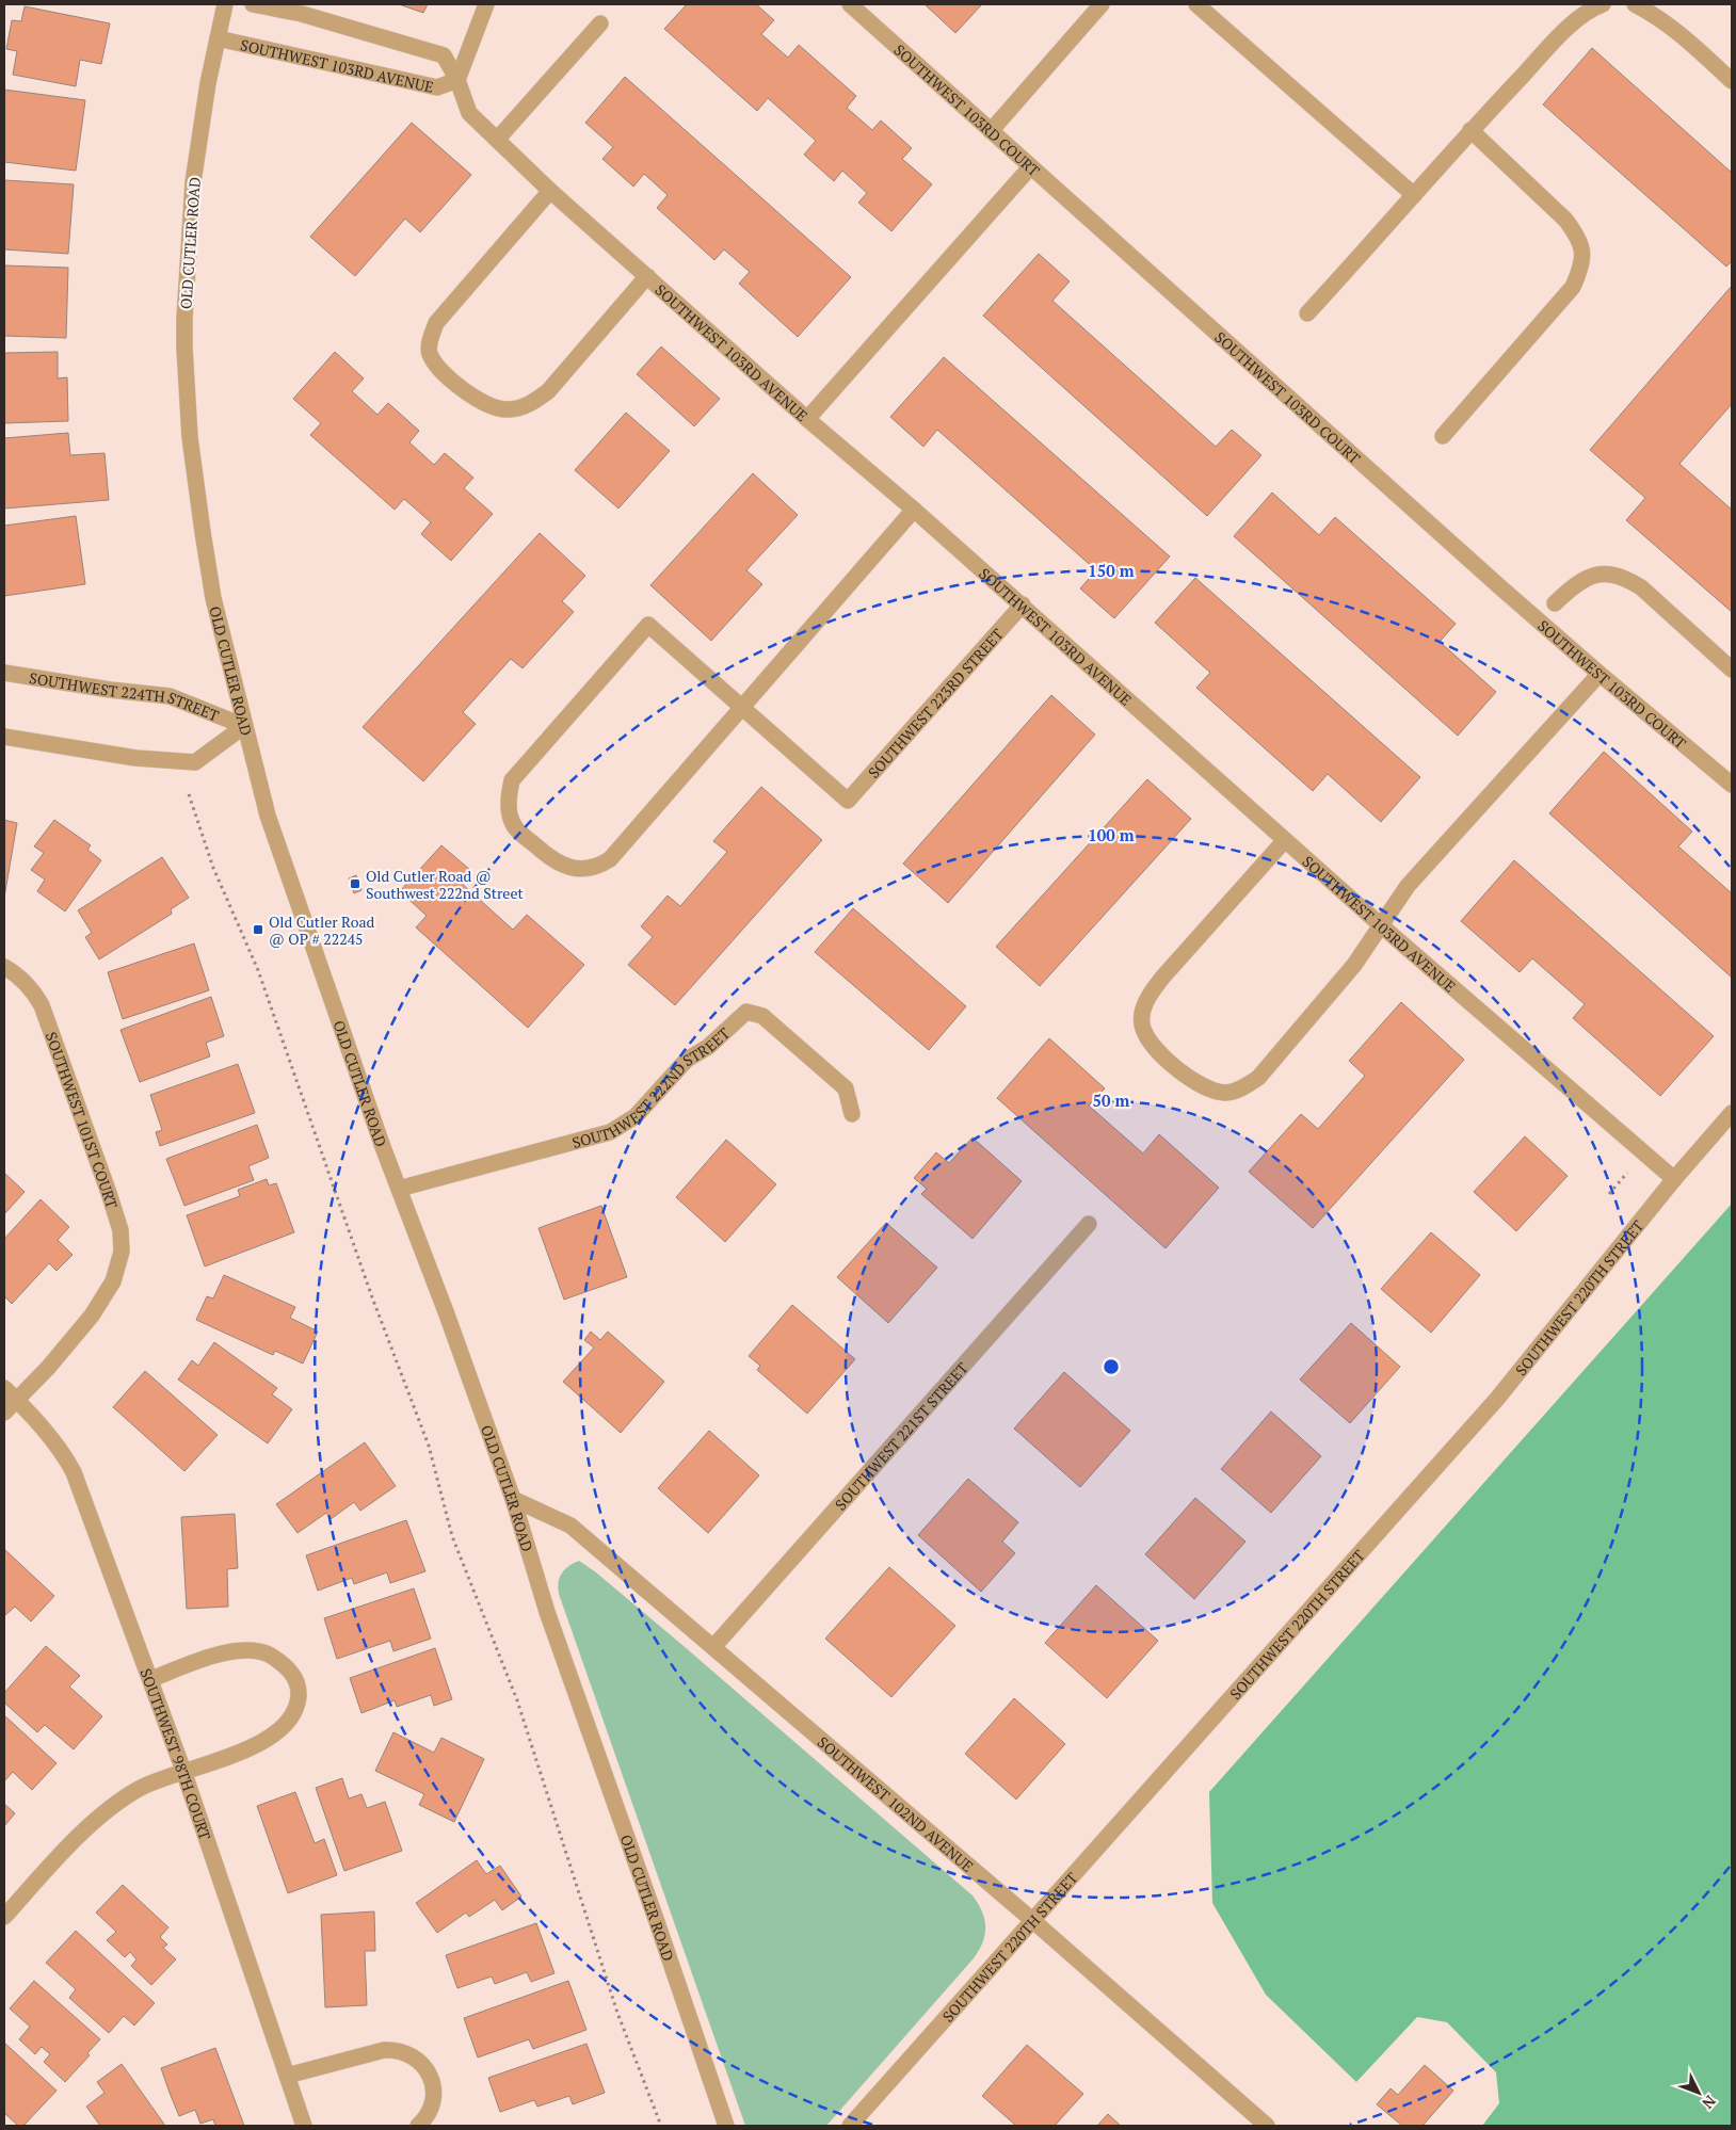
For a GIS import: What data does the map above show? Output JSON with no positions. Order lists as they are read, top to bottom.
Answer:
{
  "streets": {
    "street": [
      "SOUTHWEST 103RD AVENUE",
      "SOUTHWEST 103RD COURT",
      "OLD CUTLER ROAD",
      "SOUTHWEST 224TH STREET",
      "SOUTHWEST 223RD STREET",
      "SOUTHWEST 222ND STREET",
      "SOUTHWEST 101ST COURT",
      "SOUTHWEST 220TH STREET",
      "SOUTHWEST 221ST STREET",
      "SOUTHWEST 98TH COURT",
      "SOUTHWEST 102ND AVENUE"
    ]
  },
  "crossings": [
    ["SOUTHWEST 103RD AVENUE", "OLD CUTLER ROAD"],
    ["SOUTHWEST 103RD AVENUE", "SOUTHWEST 223RD STREET"],
    ["SOUTHWEST 103RD AVENUE", "SOUTHWEST 220TH STREET"],
    ["OLD CUTLER ROAD", "SOUTHWEST 224TH STREET"],
    ["OLD CUTLER ROAD", "SOUTHWEST 222ND STREET"],
    ["OLD CUTLER ROAD", "SOUTHWEST 102ND AVENUE"],
    ["SOUTHWEST 101ST COURT", "SOUTHWEST 98TH COURT"],
    ["SOUTHWEST 220TH STREET", "SOUTHWEST 102ND AVENUE"],
    ["SOUTHWEST 221ST STREET", "SOUTHWEST 102ND AVENUE"]
  ],
  "places": {
    "transit": ["Old Cutler Road @ Southwest 222nd Street", "Old Cutler Road @ OP # 22245"]
  },
  "north": "bottom right",
  "rings": ["150 m", "100 m", "50 m"]
}
